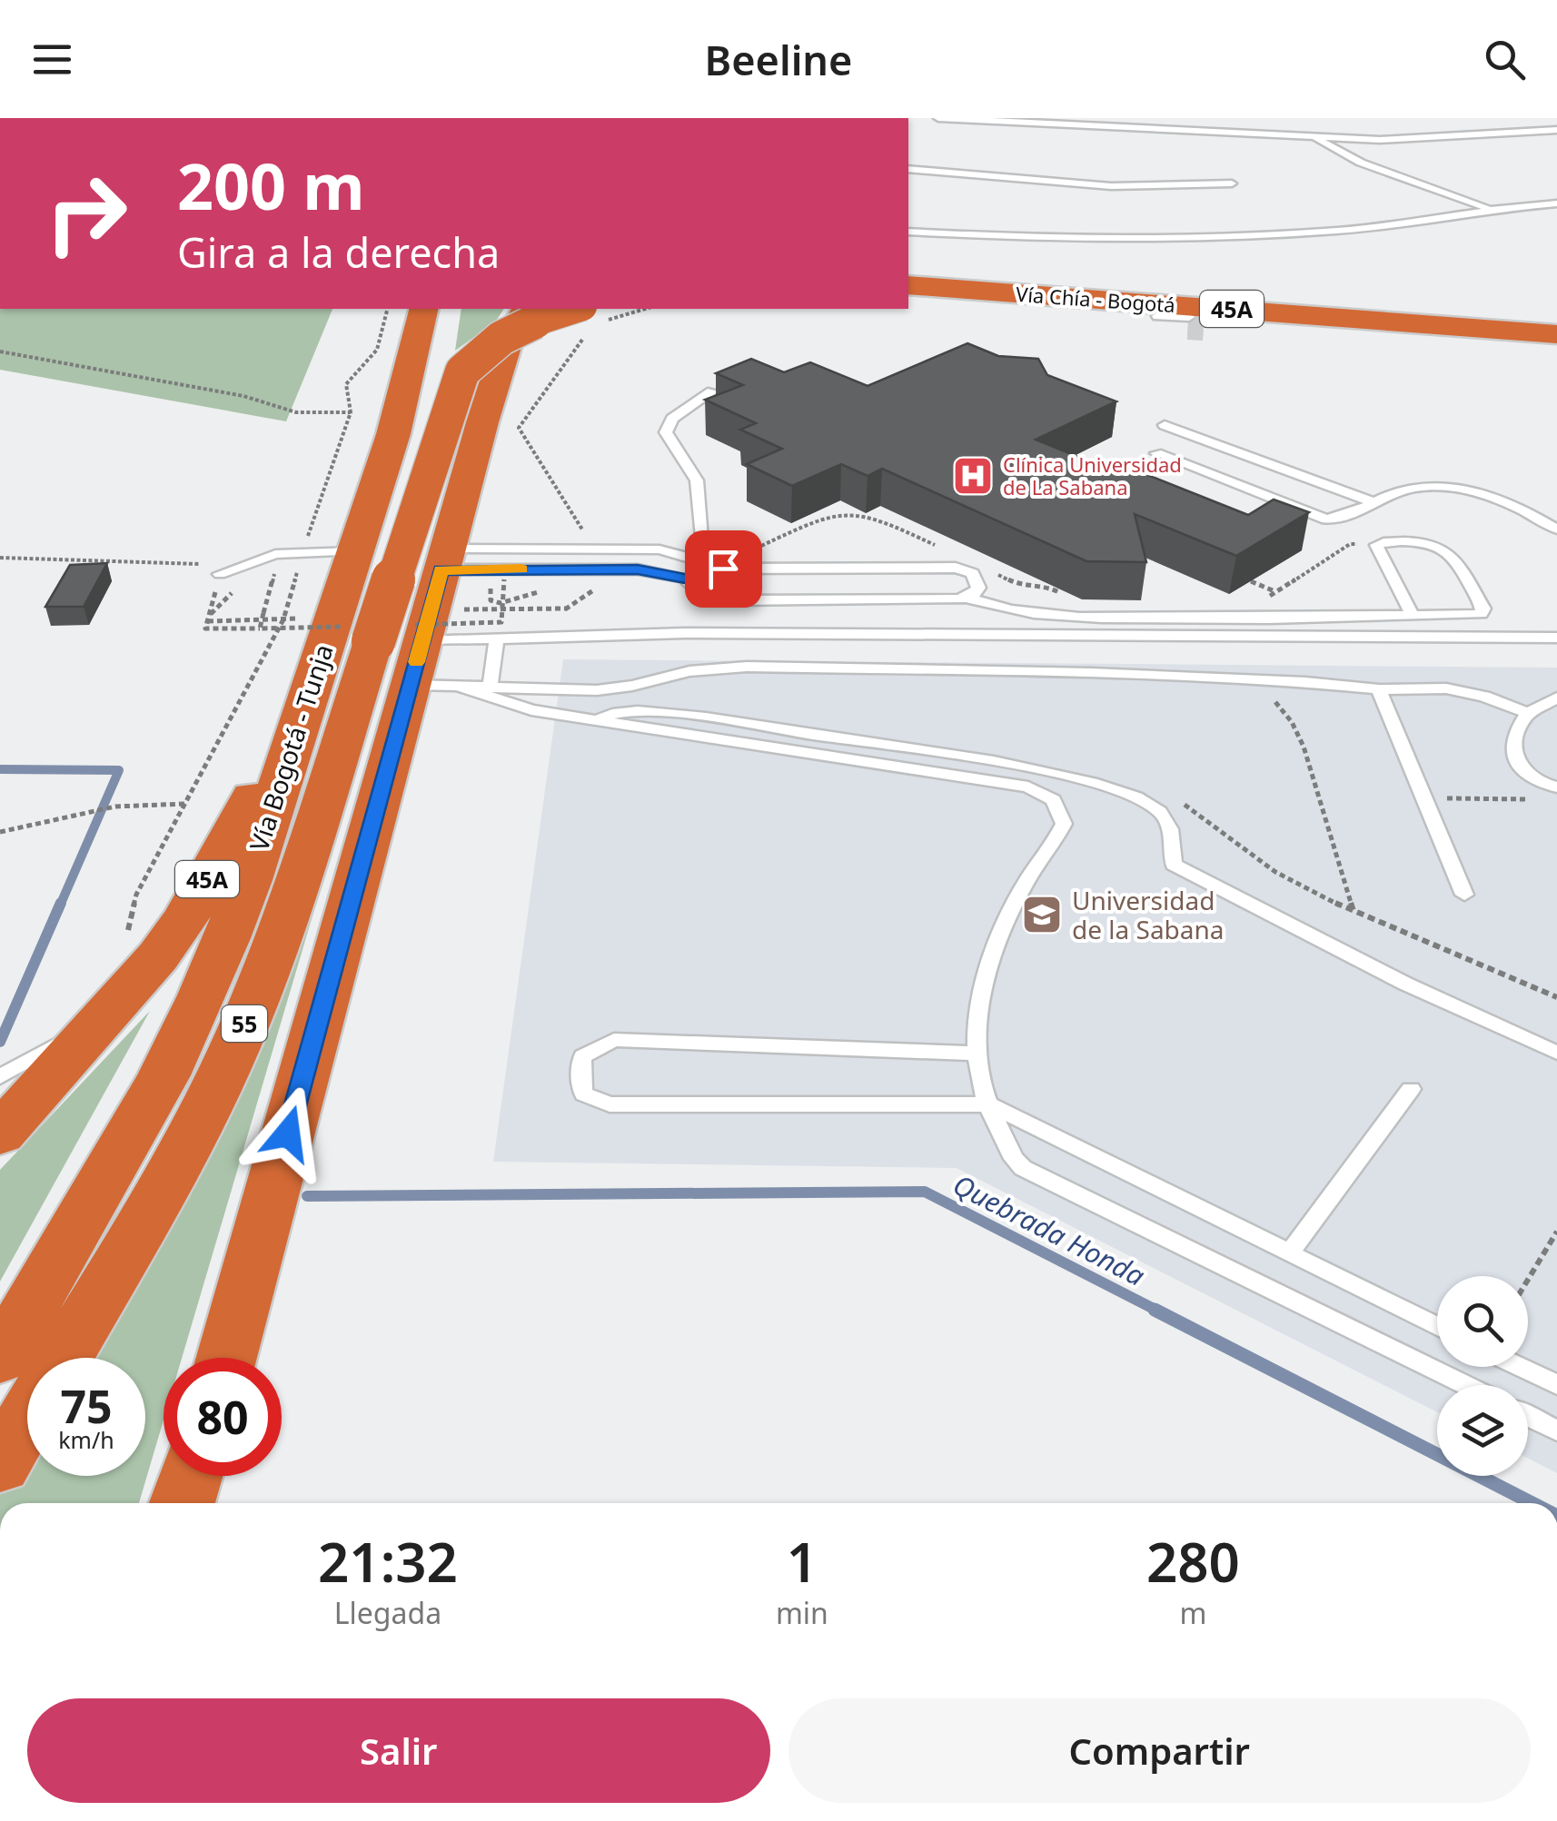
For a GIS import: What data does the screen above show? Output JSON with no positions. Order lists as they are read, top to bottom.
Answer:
{
  "streets": {
    "highway": [
      "Vía Chía - Bogotá",
      "45A",
      "Vía Bogotá - Tunja",
      "55"
    ]
  },
  "crossings": [
    ["45A", "Vía Bogotá - Tunja"],
    ["Vía Bogotá - Tunja", "55"]
  ],
  "water": ["Quebrada Honda"],
  "places": {
    "hospital": ["Clínica Universidad de La Sabana"],
    "school or university": ["Universidad de la Sabana"]
  },
  "page": {
    "header": "Beeline",
    "turn": ["200 m", "Gira a la derecha"],
    "speed": "75 km/h",
    "limit": "80",
    "eta": [
      "21:32",
      "Llegada",
      "1",
      "min",
      "280",
      "m"
    ],
    "buttons": ["Salir", "Compartir"]
  }
}
